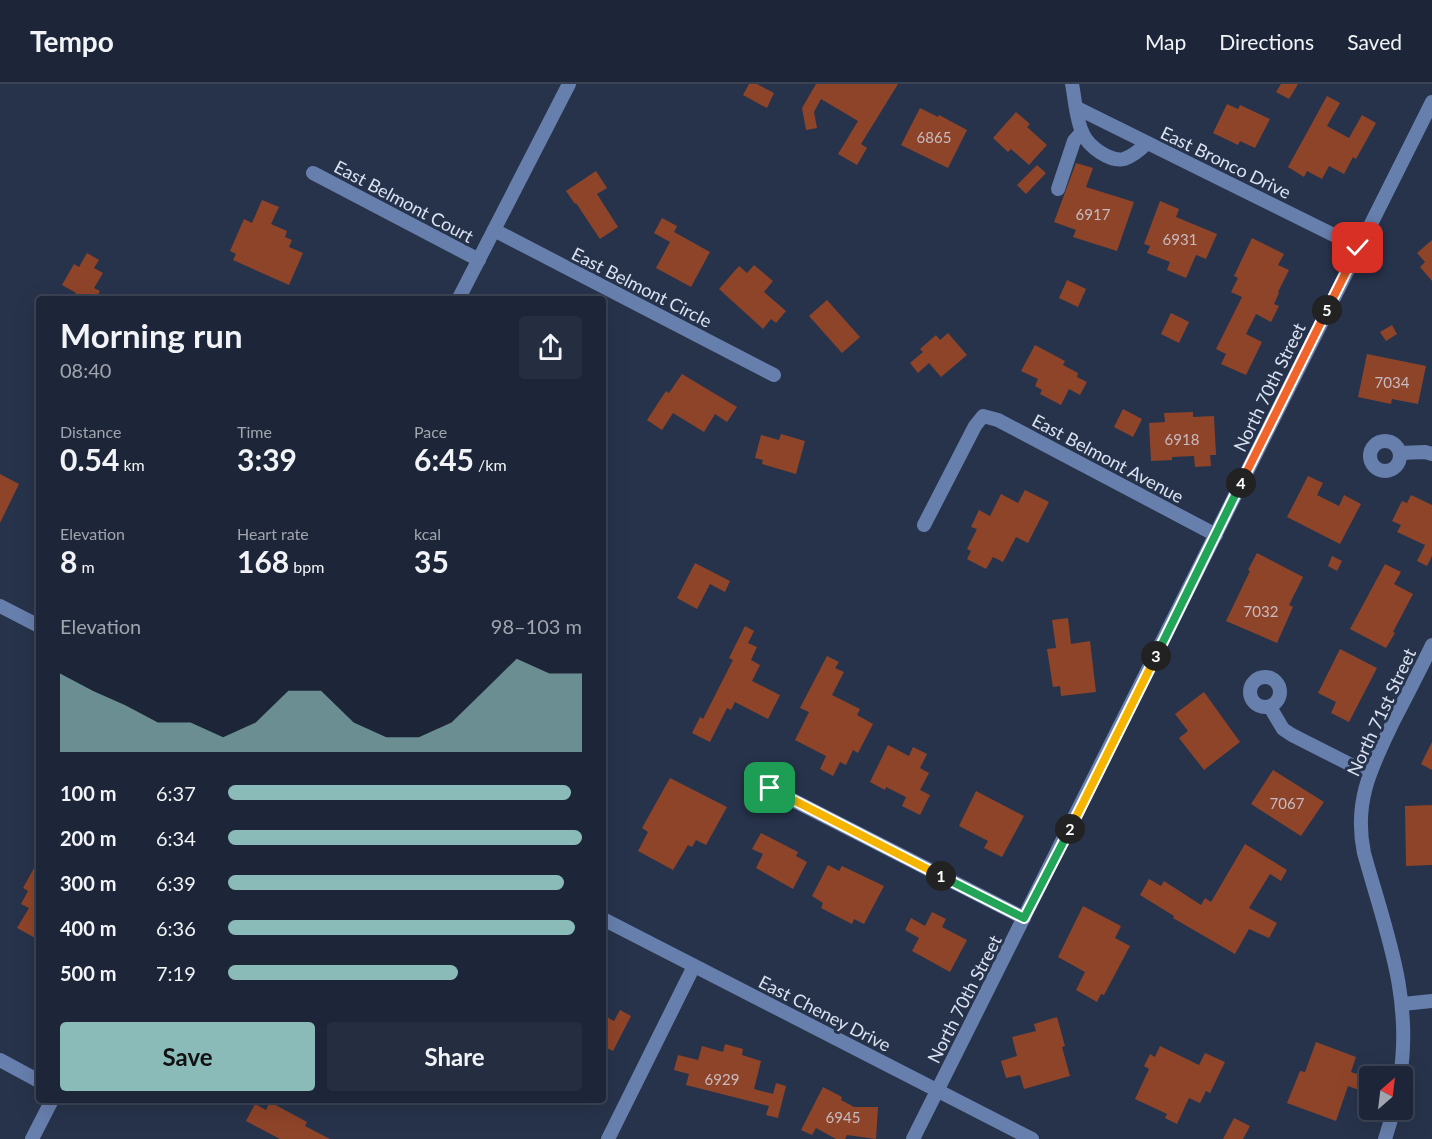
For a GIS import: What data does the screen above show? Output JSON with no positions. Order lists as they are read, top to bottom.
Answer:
{
  "streets": {
    "street": [
      "East Bronco Drive",
      "East Belmont Court",
      "East Belmont Circle",
      "North 70th Street",
      "East Belmont Avenue",
      "North 71st Street",
      "East Cheney Drive"
    ]
  },
  "crossings": [
    ["East Bronco Drive", "North 70th Street"],
    ["North 70th Street", "East Belmont Avenue"],
    ["North 70th Street", "East Cheney Drive"]
  ],
  "house_numbers": [
    "6865",
    "6917",
    "6931",
    "7034",
    "6918",
    "7032",
    "7067",
    "6929",
    "6945"
  ],
  "north": "top right",
  "page": {
    "header": "Tempo",
    "nav": ["Map", "Directions", "Saved"],
    "pins": [
      "5",
      "4",
      "3",
      "2",
      "1"
    ],
    "heading": ["Morning run", "08:40"],
    "stats": [
      ["Distance", "0.54 km"],
      ["Time", "3:39"],
      ["Pace", "6:45 /km"],
      ["Elevation", "8 m"],
      ["Heart rate", "168 bpm"],
      ["kcal", "35"]
    ],
    "chart": ["Elevation", "98–103 m"],
    "list": [
      {
        "name": "100 m",
        "note": "6:37"
      },
      {
        "name": "200 m",
        "note": "6:34"
      },
      {
        "name": "300 m",
        "note": "6:39"
      },
      {
        "name": "400 m",
        "note": "6:36"
      },
      {
        "name": "500 m",
        "note": "7:19"
      }
    ],
    "buttons": ["Save", "Share"]
  }
}
